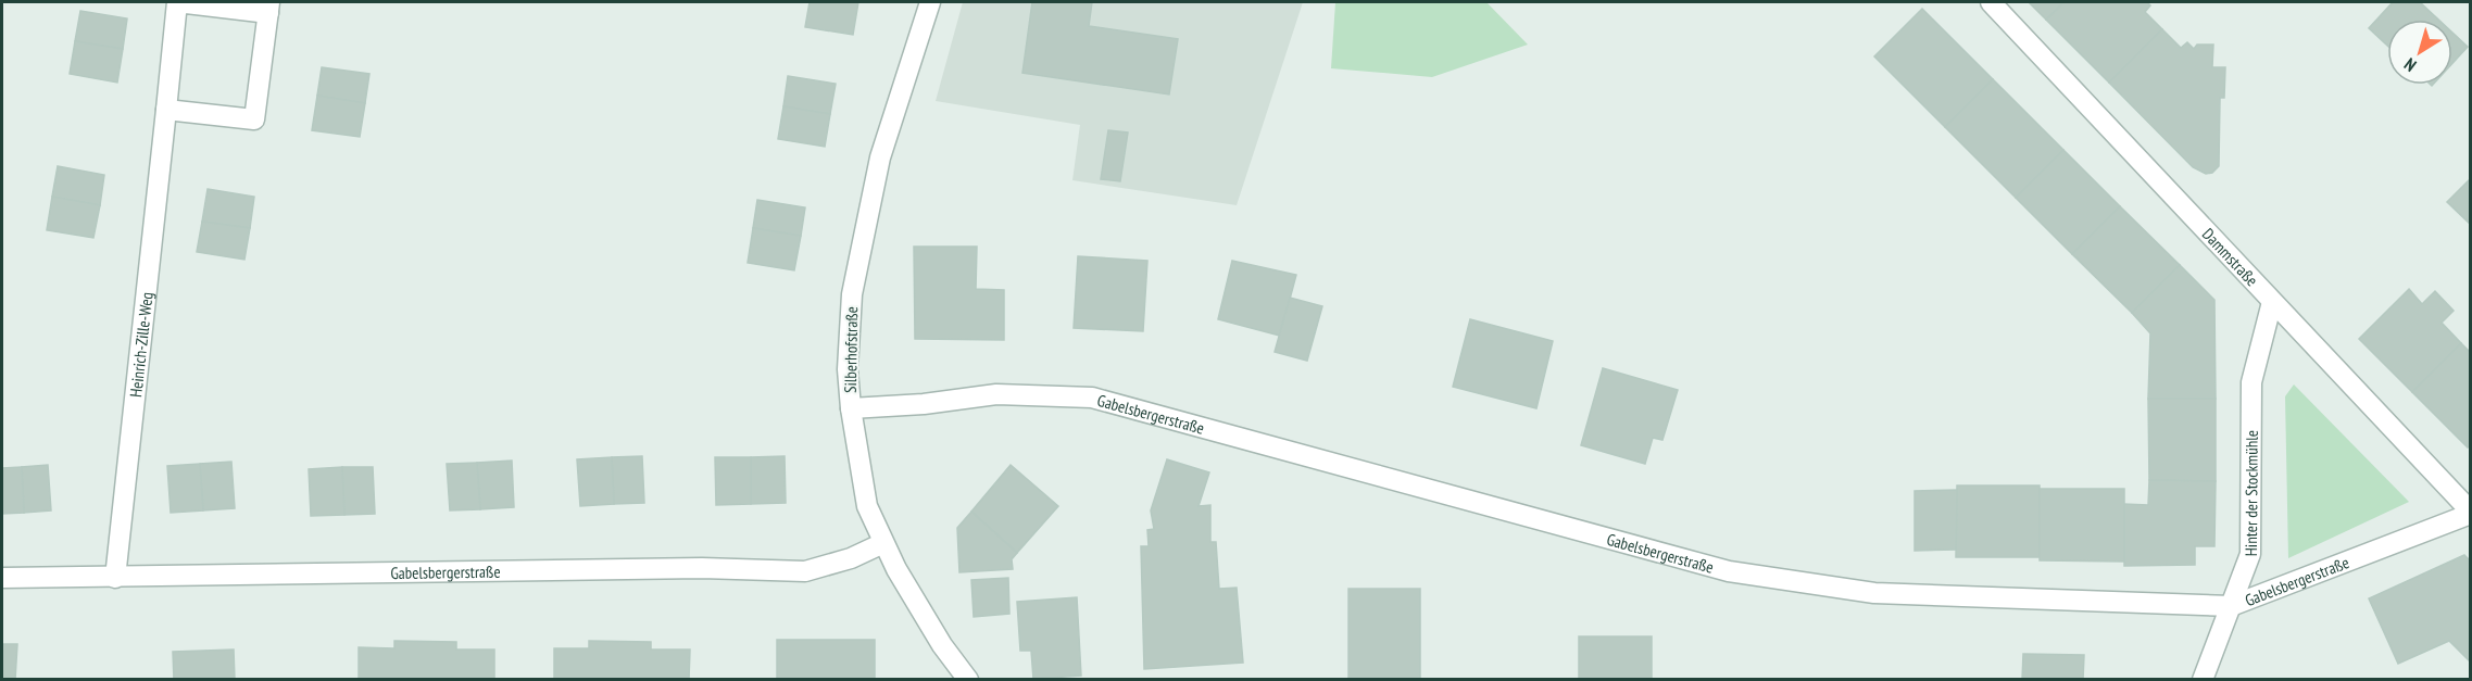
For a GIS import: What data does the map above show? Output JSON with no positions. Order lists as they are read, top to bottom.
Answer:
{
  "streets": {
    "street": [
      "Dammstraße",
      "Heinrich-Zille-Weg",
      "Silberhofstraße",
      "Gabelsbergerstraße",
      "Hinter der Stockmühle"
    ]
  },
  "crossings": [
    ["Dammstraße", "Gabelsbergerstraße"],
    ["Dammstraße", "Hinter der Stockmühle"],
    ["Heinrich-Zille-Weg", "Gabelsbergerstraße"],
    ["Silberhofstraße", "Gabelsbergerstraße"],
    ["Gabelsbergerstraße", "Hinter der Stockmühle"]
  ],
  "north": "bottom left"
}
